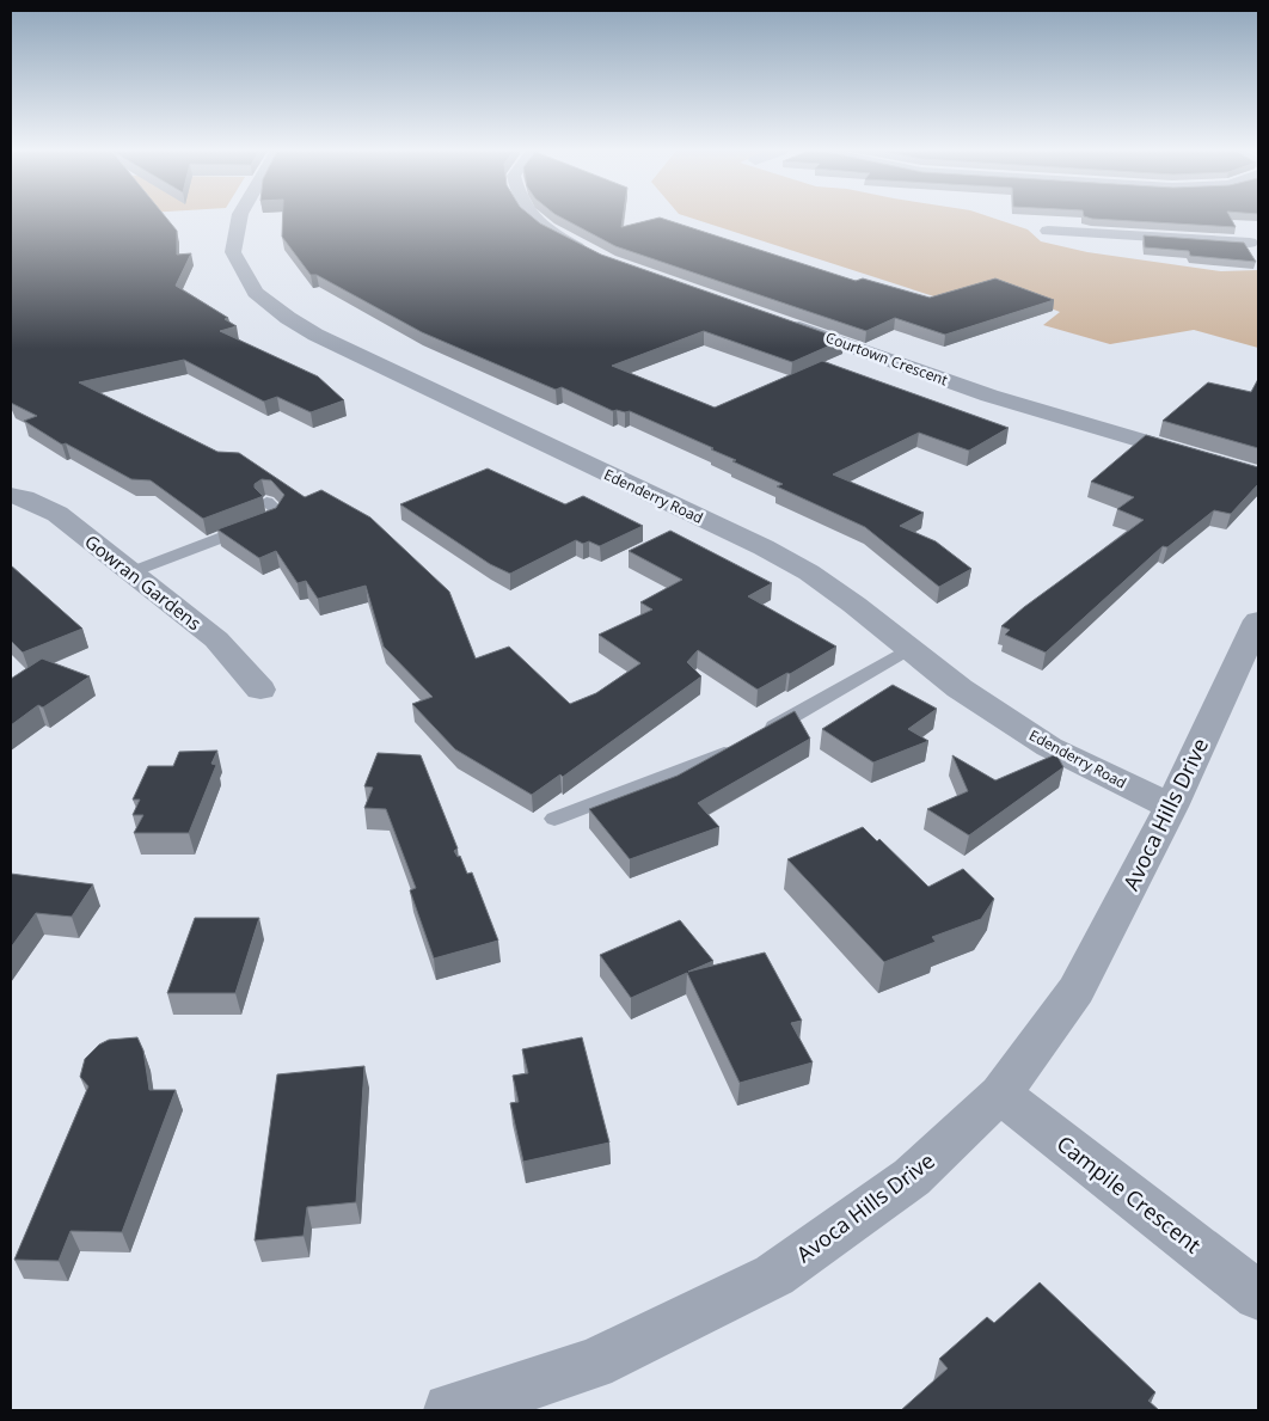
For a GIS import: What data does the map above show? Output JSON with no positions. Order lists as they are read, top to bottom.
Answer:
{
  "streets": {
    "street": [
      "Courtown Crescent",
      "Edenderry Road",
      "Gowran Gardens",
      "Avoca Hills Drive",
      "Campile Crescent"
    ]
  },
  "crossings": [
    ["Edenderry Road", "Avoca Hills Drive"],
    ["Avoca Hills Drive", "Campile Crescent"]
  ]
}
